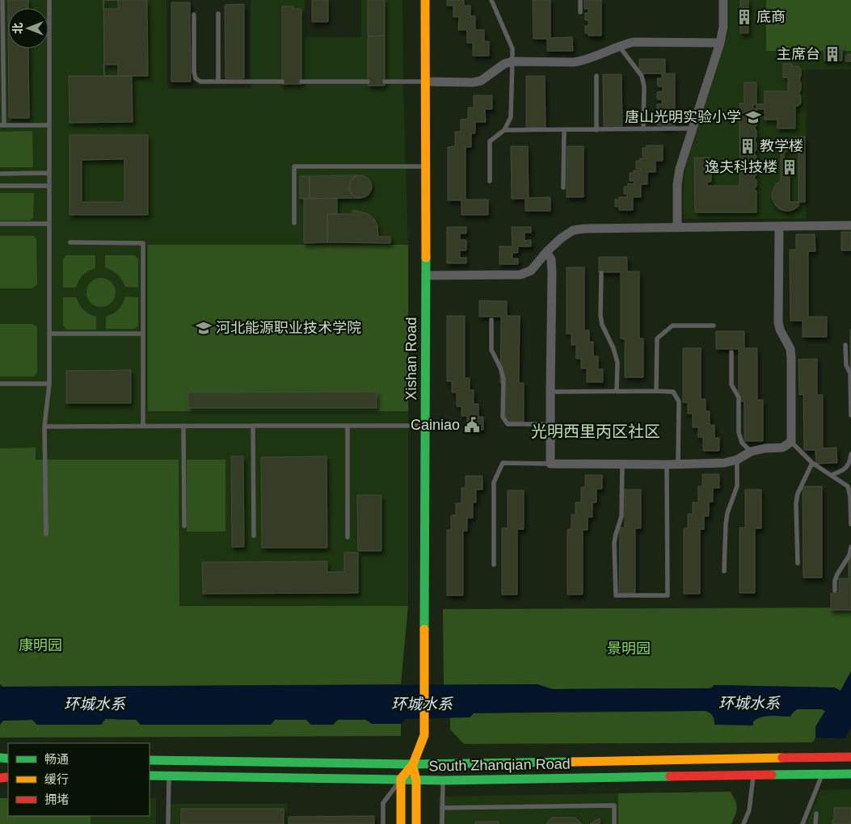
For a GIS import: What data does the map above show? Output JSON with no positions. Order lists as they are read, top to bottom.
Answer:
{
  "streets": {
    "main road": ["Xishan Road", "South Zhanqian Road"]
  },
  "crossings": [
    ["Xishan Road", "South Zhanqian Road"]
  ],
  "districts": ["光明西里丙区社区"],
  "water": ["环城水系"],
  "parks": ["康明园", "景明园"],
  "places": {
    "building": [
      "底商",
      "主席台",
      "教学楼",
      "逸夫科技楼"
    ],
    "school or university": ["唐山光明实验小学", "河北能源职业技术学院"],
    "public building": ["Cainiao"]
  },
  "legend": ["畅通", "缓行", "拥堵"],
  "north": "left"
}
